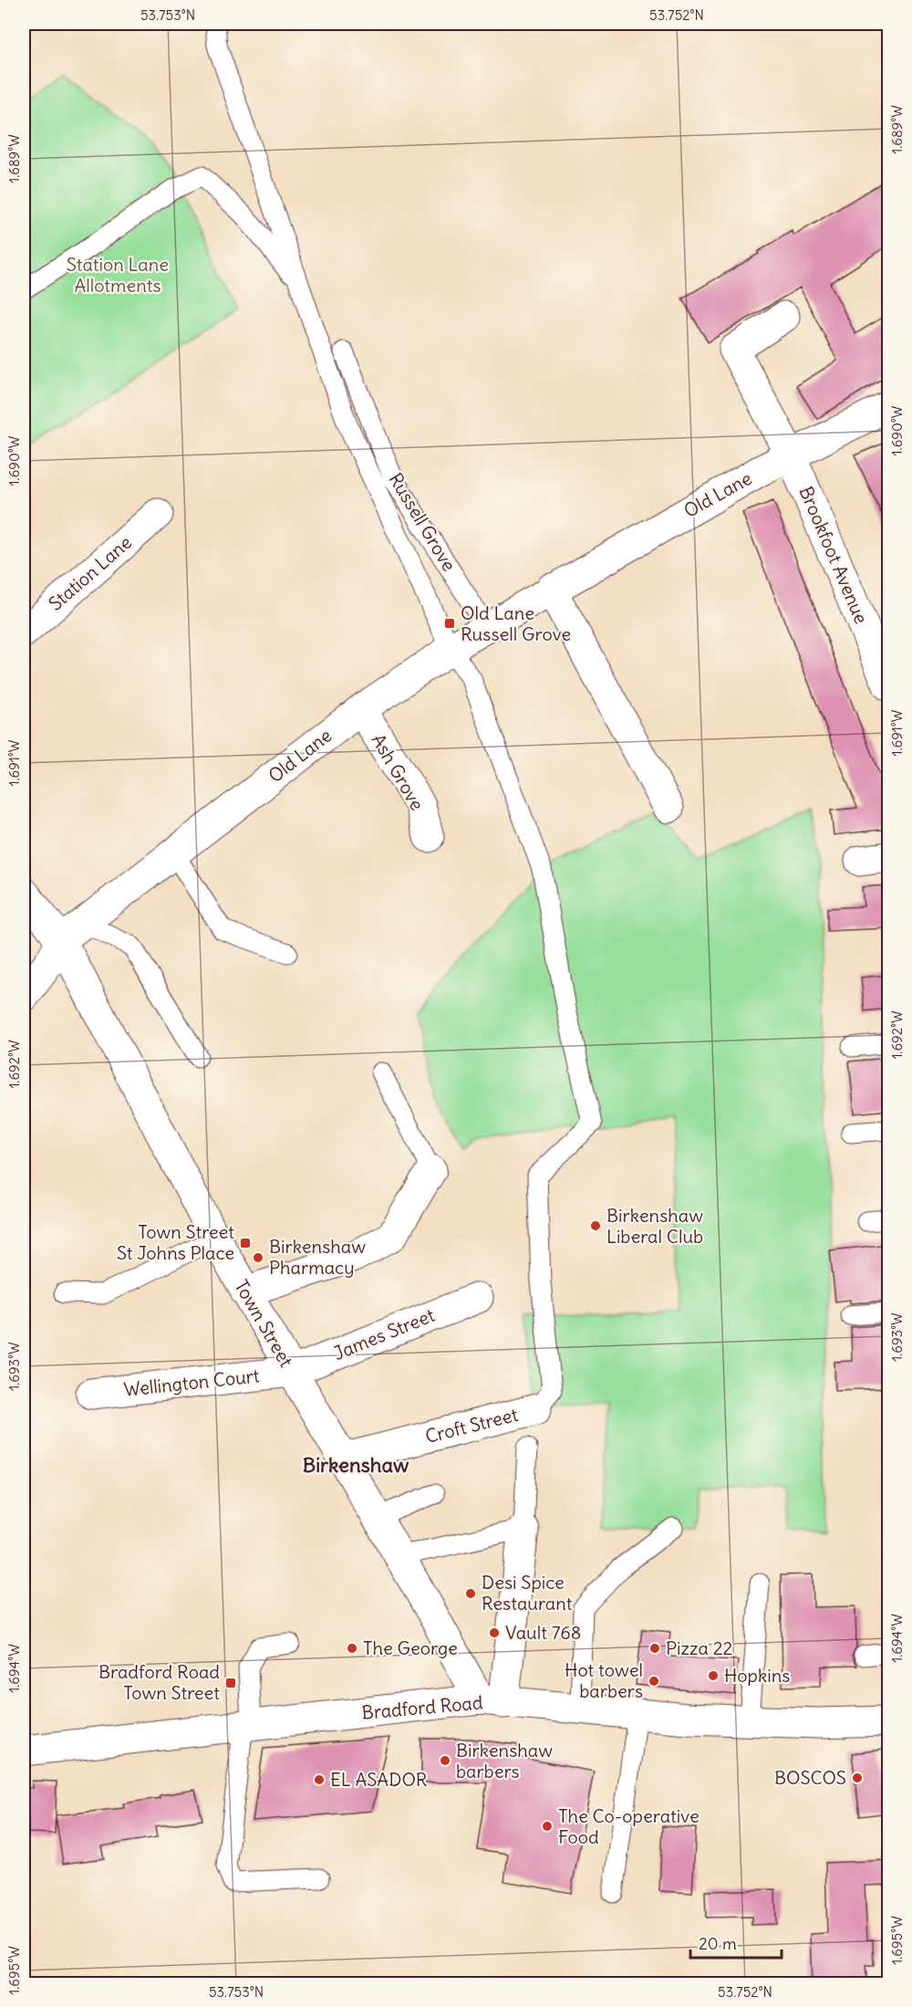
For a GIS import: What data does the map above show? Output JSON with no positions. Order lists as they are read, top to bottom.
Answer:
{
  "streets": {
    "street": [
      "Old Lane",
      "Brookfoot Avenue",
      "Station Lane",
      "Ash Grove",
      "Town Street",
      "James Street",
      "Wellington Court",
      "Croft Street",
      "Bradford Road"
    ],
    "lane": ["Russell Grove"]
  },
  "crossings": [
    ["Old Lane", "Russell Grove"],
    ["Old Lane", "Brookfoot Avenue"],
    ["Old Lane", "Ash Grove"],
    ["Old Lane", "Town Street"],
    ["Town Street", "James Street"],
    ["Town Street", "Wellington Court"],
    ["Town Street", "Croft Street"],
    ["Town Street", "Bradford Road"],
    ["James Street", "Wellington Court"]
  ],
  "districts": ["Birkenshaw"],
  "parks": ["Station Lane Allotments"],
  "places": {
    "transit": ["Old Lane Russell Grove", "Town Street St Johns Place", "Bradford Road Town Street"],
    "other": [
      "Birkenshaw Liberal Club",
      "Birkenshaw Pharmacy",
      "Desi Spice Restaurant",
      "Vault 768",
      "The George",
      "Pizza 22",
      "Hopkins",
      "Hot towel barbers",
      "Birkenshaw barbers",
      "BOSCOS",
      "EL ASADOR",
      "The Co-operative Food"
    ]
  },
  "scale_bar": "20 m",
  "coordinates": [
    "53.753°N",
    "53.752°N",
    "1.689°W",
    "1.690°W",
    "1.691°W",
    "1.692°W",
    "1.693°W",
    "1.694°W",
    "1.695°W"
  ]
}
